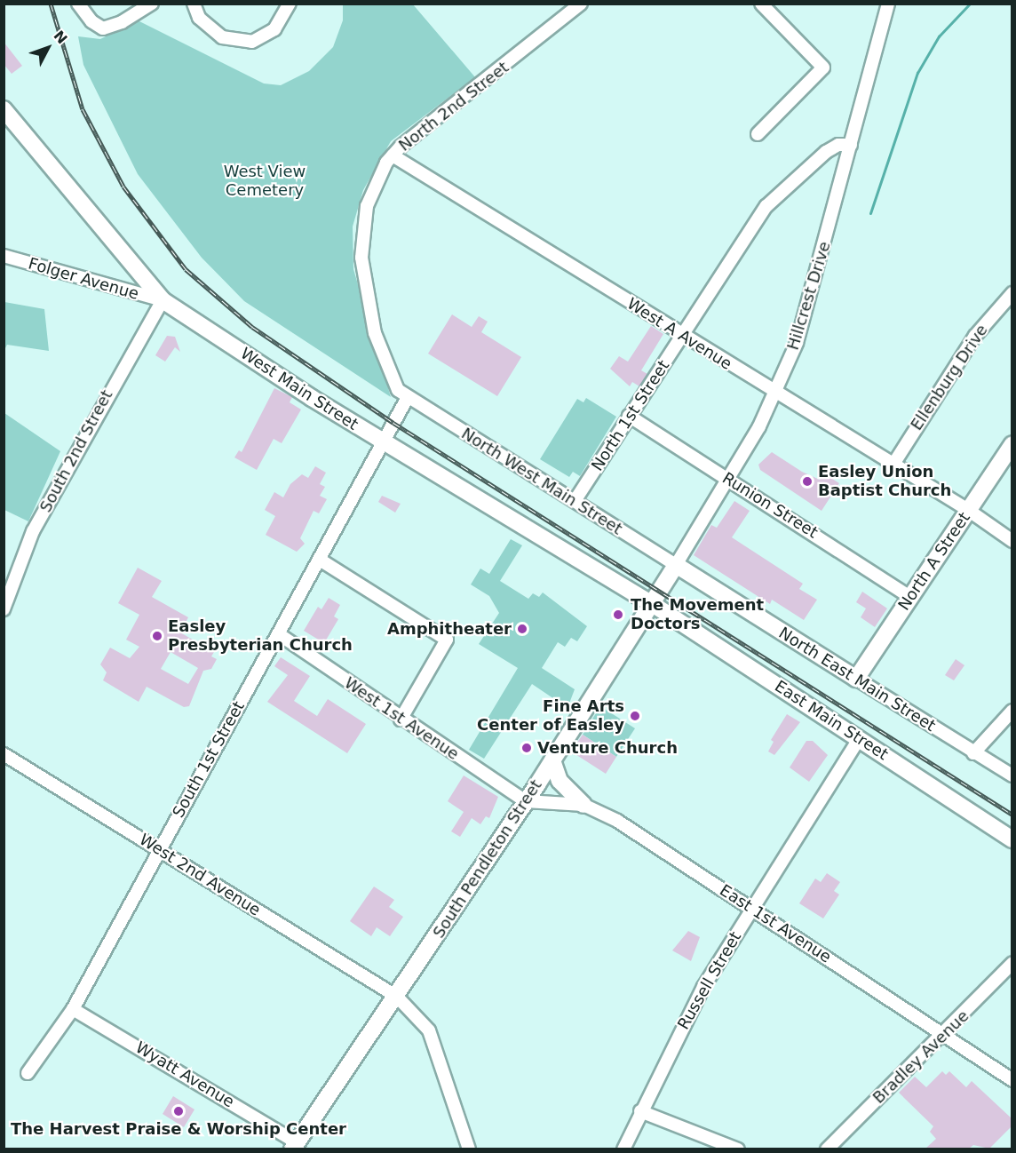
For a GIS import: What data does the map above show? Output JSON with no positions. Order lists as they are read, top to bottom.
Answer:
{
  "streets": {
    "main road": [
      "West Main Street",
      "North A Street",
      "North East Main Street",
      "East Main Street",
      "South Pendleton Street"
    ],
    "street": [
      "North 2nd Street",
      "Folger Avenue",
      "Hillcrest Drive",
      "West A Avenue",
      "Ellenburg Drive",
      "North 1st Street",
      "South 2nd Street",
      "North West Main Street",
      "Runion Street",
      "West 1st Avenue",
      "South 1st Street",
      "West 2nd Avenue",
      "East 1st Avenue",
      "Russell Street",
      "Bradley Avenue",
      "Wyatt Avenue"
    ]
  },
  "crossings": [
    ["North 2nd Street", "West A Avenue"],
    ["North 2nd Street", "North West Main Street"],
    ["Folger Avenue", "West Main Street"],
    ["Folger Avenue", "South 2nd Street"],
    ["Hillcrest Drive", "West A Avenue"],
    ["Hillcrest Drive", "North 1st Street"],
    ["Hillcrest Drive", "North West Main Street"],
    ["Hillcrest Drive", "Runion Street"],
    ["Hillcrest Drive", "North East Main Street"],
    ["Hillcrest Drive", "South Pendleton Street"],
    ["West A Avenue", "Ellenburg Drive"],
    ["West A Avenue", "North 1st Street"],
    ["West A Avenue", "North A Street"],
    ["West Main Street", "South 2nd Street"],
    ["West Main Street", "East Main Street"],
    ["West Main Street", "South 1st Street"],
    ["West Main Street", "South Pendleton Street"],
    ["North 1st Street", "North West Main Street"],
    ["North 1st Street", "Runion Street"],
    ["North West Main Street", "North East Main Street"],
    ["North West Main Street", "South Pendleton Street"],
    ["Runion Street", "North A Street"],
    ["North A Street", "North East Main Street"],
    ["North East Main Street", "South Pendleton Street"],
    ["West 1st Avenue", "South 1st Street"],
    ["West 1st Avenue", "South Pendleton Street"],
    ["West 1st Avenue", "East 1st Avenue"],
    ["East Main Street", "South Pendleton Street"],
    ["East Main Street", "Russell Street"],
    ["South 1st Street", "West 2nd Avenue"],
    ["South 1st Street", "Wyatt Avenue"],
    ["South Pendleton Street", "West 2nd Avenue"],
    ["South Pendleton Street", "East 1st Avenue"],
    ["South Pendleton Street", "Wyatt Avenue"],
    ["East 1st Avenue", "Russell Street"],
    ["East 1st Avenue", "Bradley Avenue"]
  ],
  "parks": ["West View Cemetery"],
  "places": [
    "Easley Union Baptist Church",
    "The Movement Doctors",
    "Amphitheater",
    "Easley Presbyterian Church",
    "Fine Arts Center of Easley",
    "Venture Church",
    "The Harvest Praise & Worship Center"
  ],
  "north": "top right"
}
